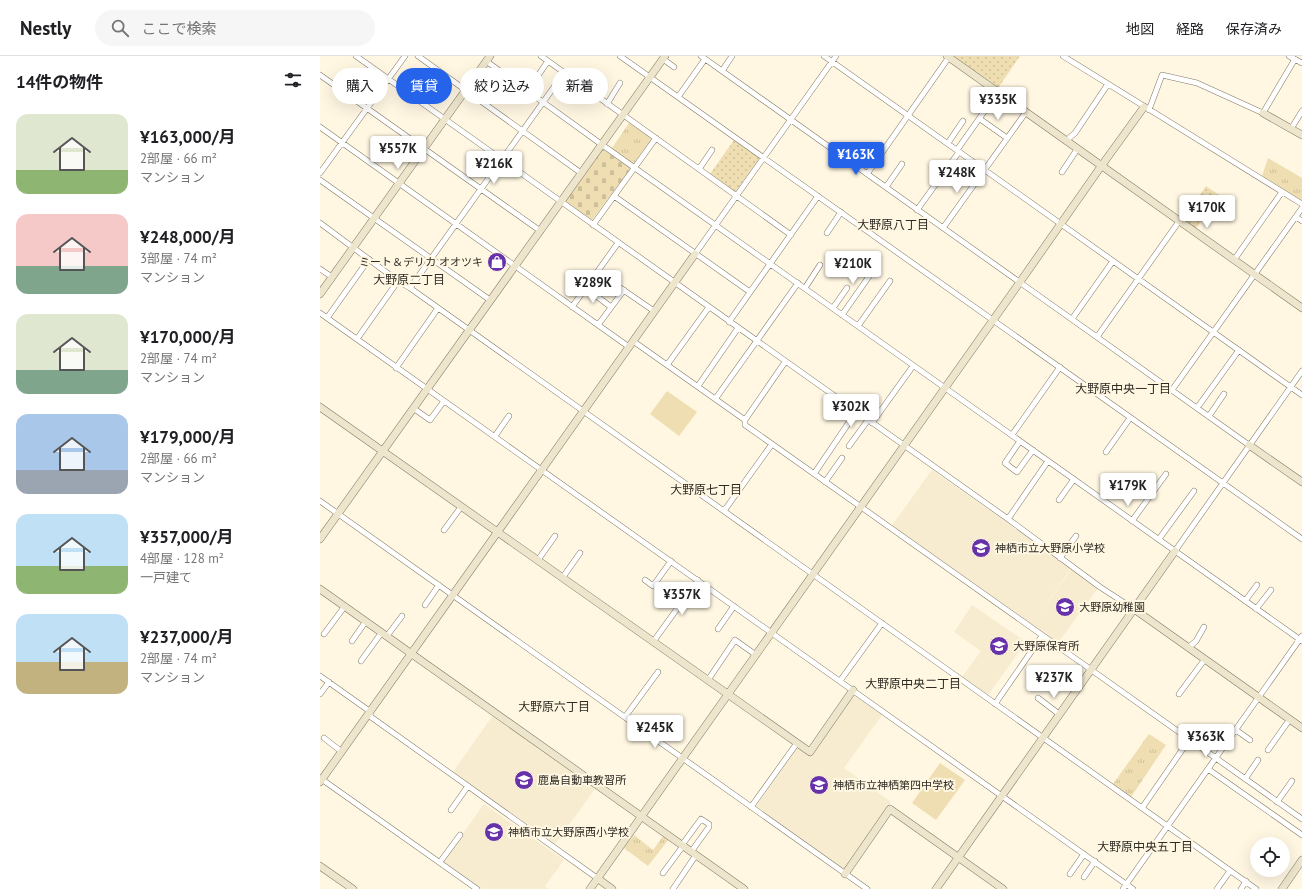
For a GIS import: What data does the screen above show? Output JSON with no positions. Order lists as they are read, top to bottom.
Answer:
{
  "districts": [
    "大野原八丁目",
    "大野原二丁目",
    "大野原中央一丁目",
    "大野原七丁目",
    "大野原中央二丁目",
    "大野原六丁目",
    "大野原中央五丁目"
  ],
  "places": {
    "shop": ["ミート＆デリカ オオツキ"],
    "school or university": [
      "神栖市立大野原小学校",
      "大野原幼稚園",
      "大野原保育所",
      "鹿島自動車教習所",
      "神栖市立神栖第四中学校",
      "神栖市立大野原西小学校"
    ]
  },
  "page": {
    "header": "Nestly",
    "search": "ここで検索",
    "nav": ["地図", "経路", "保存済み"],
    "heading": "14件の物件",
    "chip": [
      "購入",
      "賃貸",
      "絞り込み",
      "新着"
    ],
    "price": [
      "¥335K",
      "¥557K",
      "¥163K",
      "¥216K",
      "¥248K",
      "¥170K",
      "¥210K",
      "¥289K",
      "¥302K",
      "¥179K",
      "¥357K",
      "¥237K",
      "¥245K",
      "¥363K"
    ],
    "list": [
      {
        "name": "¥163,000/月",
        "note": "2部屋 · 66 m² · マンション"
      },
      {
        "name": "¥248,000/月",
        "note": "3部屋 · 74 m² · マンション"
      },
      {
        "name": "¥170,000/月",
        "note": "2部屋 · 74 m² · マンション"
      },
      {
        "name": "¥179,000/月",
        "note": "2部屋 · 66 m² · マンション"
      },
      {
        "name": "¥357,000/月",
        "note": "4部屋 · 128 m² · 一戸建て"
      },
      {
        "name": "¥237,000/月",
        "note": "2部屋 · 74 m² · マンション"
      }
    ]
  }
}
